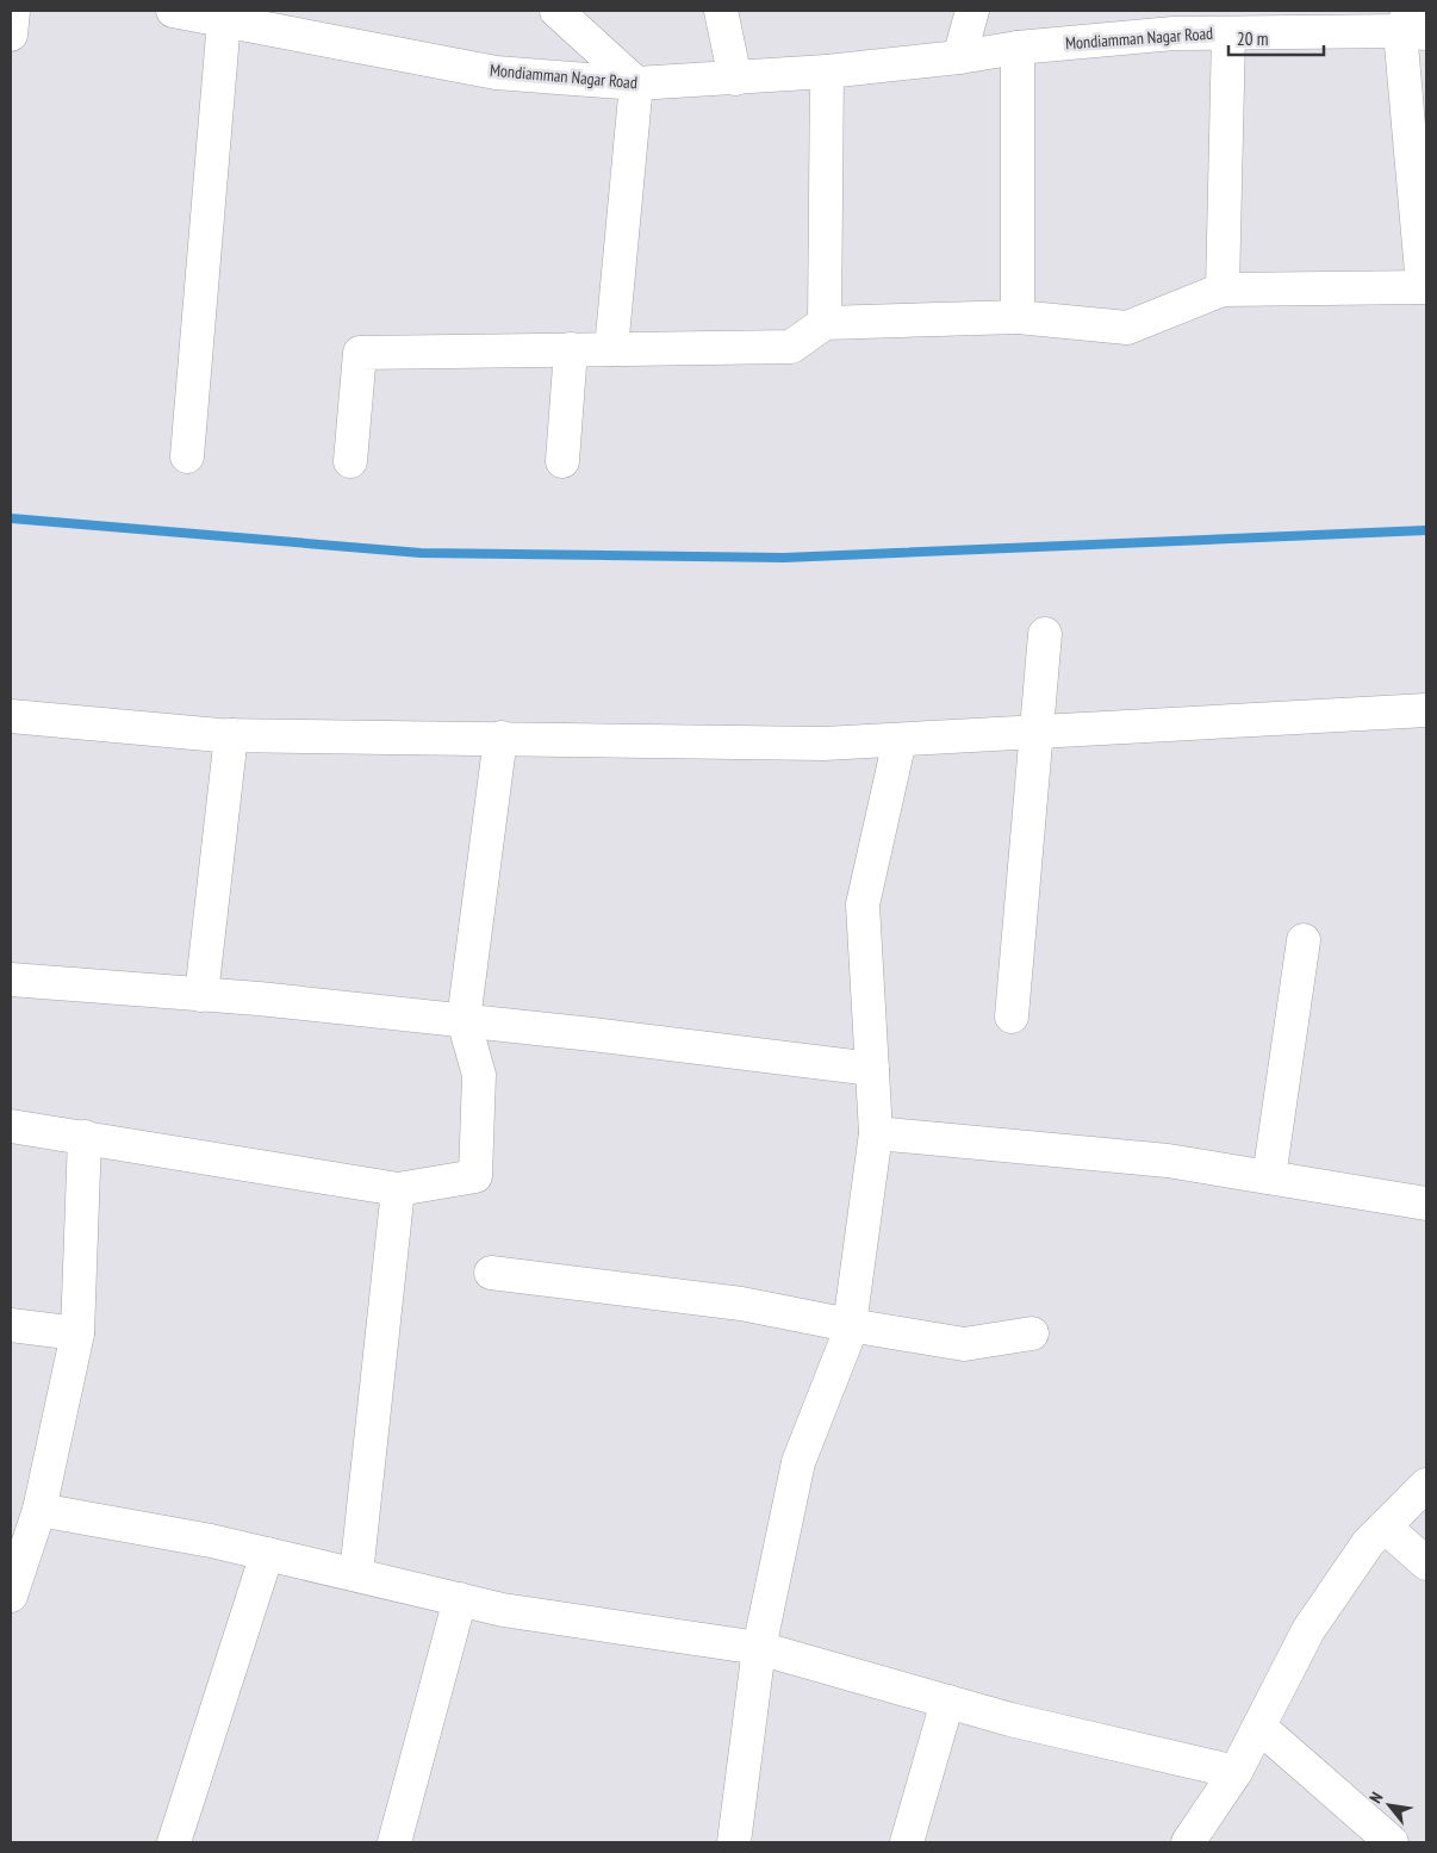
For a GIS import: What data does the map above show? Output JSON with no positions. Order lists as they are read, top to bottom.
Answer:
{
  "streets": {
    "street": ["Mondiamman Nagar Road"]
  },
  "scale_bar": "20 m",
  "north": "top left"
}
